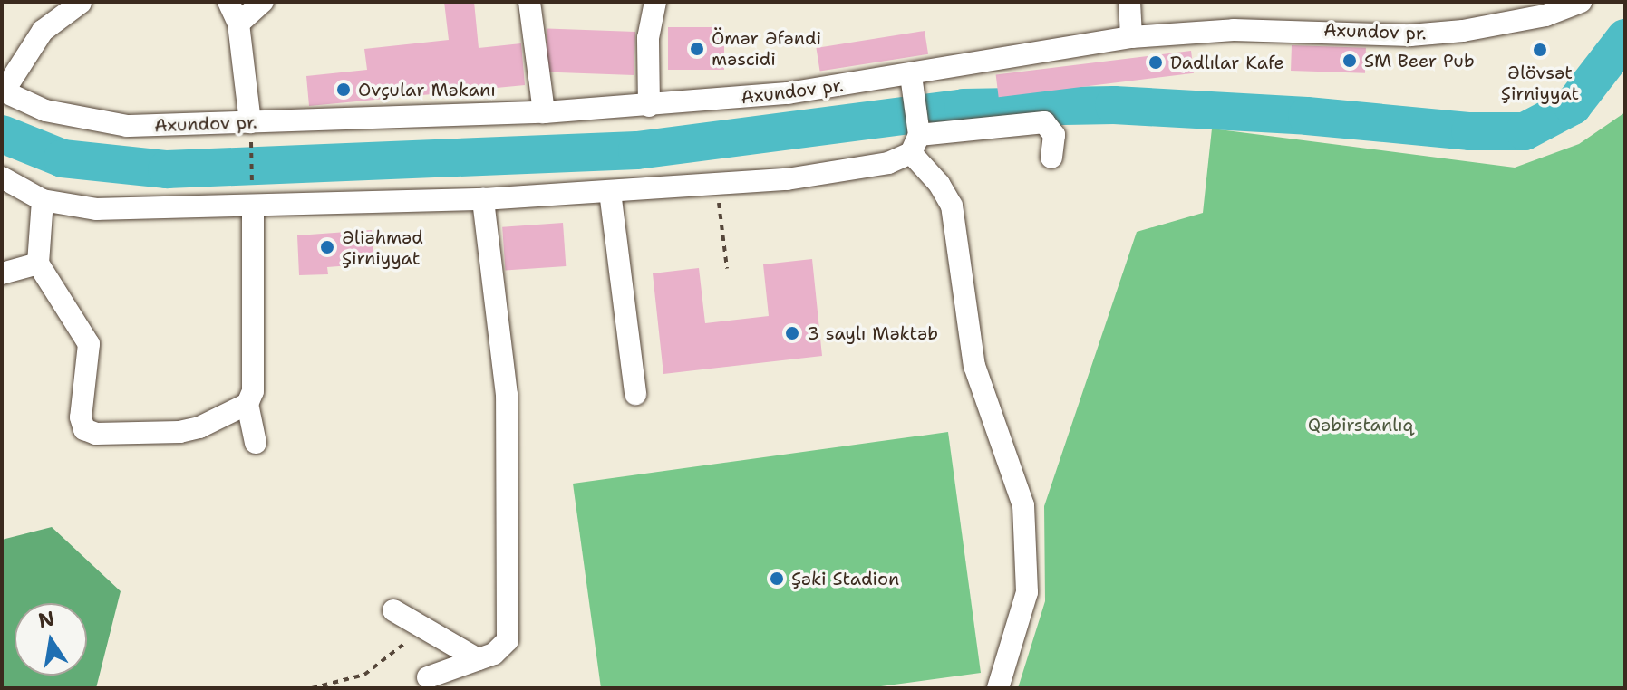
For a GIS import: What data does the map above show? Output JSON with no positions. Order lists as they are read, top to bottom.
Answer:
{
  "streets": {
    "street": ["Axundov pr."]
  },
  "parks": ["Qəbirstanlıq"],
  "places": [
    "Ömər Əfəndi məscidi",
    "Əlövsət Şirniyyat",
    "SM Beer Pub",
    "Dadlılar Kafe",
    "Ovçular Məkanı",
    "Əliəhməd Şirniyyat",
    "3 saylı Məktəb",
    "Şəki Stadion"
  ],
  "north": "top"
}
